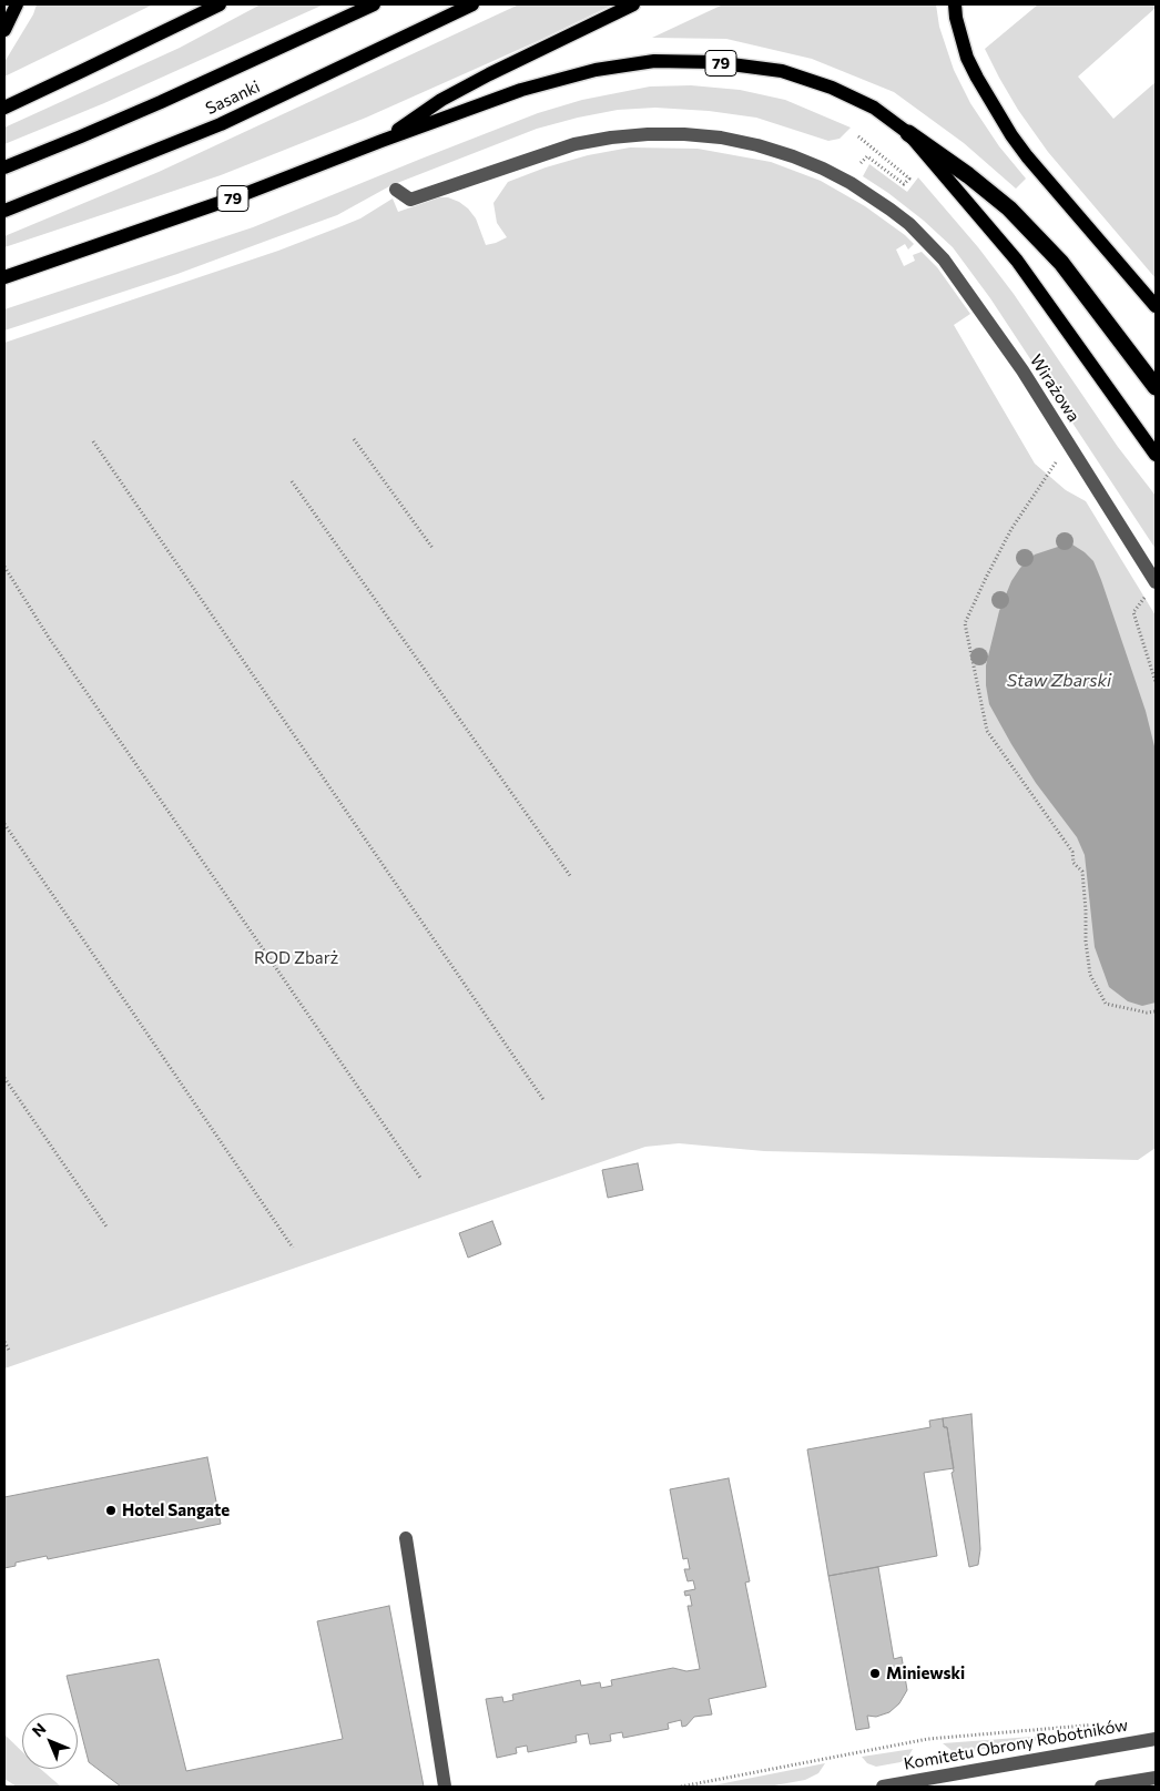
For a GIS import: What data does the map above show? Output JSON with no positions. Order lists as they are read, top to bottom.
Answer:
{
  "streets": {
    "highway": ["79"],
    "main road": ["Sasanki"],
    "street": ["Wirażowa", "Komitetu Obrony Robotników"]
  },
  "water": ["Staw Zbarski"],
  "parks": ["ROD Zbarż"],
  "places": ["Hotel Sangate", "Miniewski"],
  "north": "top left"
}
